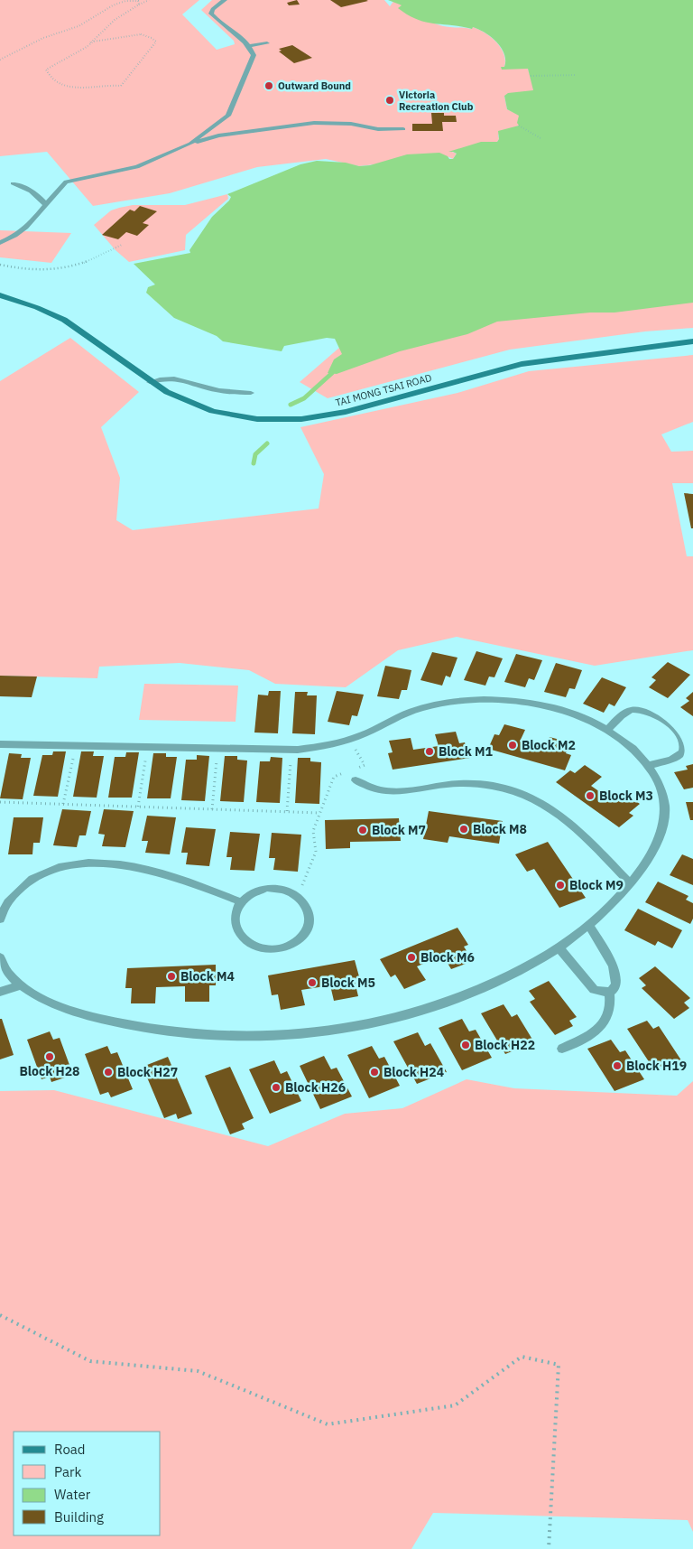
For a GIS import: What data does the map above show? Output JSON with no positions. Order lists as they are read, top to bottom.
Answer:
{
  "streets": {
    "street": ["TAI MONG TSAI ROAD"]
  },
  "places": [
    "Outward Bound",
    "Victoria Recreation Club",
    "Block M2",
    "Block M1",
    "Block M3",
    "Block M8",
    "Block M7",
    "Block M9",
    "Block M6",
    "Block M4",
    "Block M5",
    "Block H22",
    "Block H28",
    "Block H19",
    "Block H27",
    "Block H24",
    "Block H26"
  ],
  "legend": [
    "Road",
    "Park",
    "Water",
    "Building"
  ]
}
